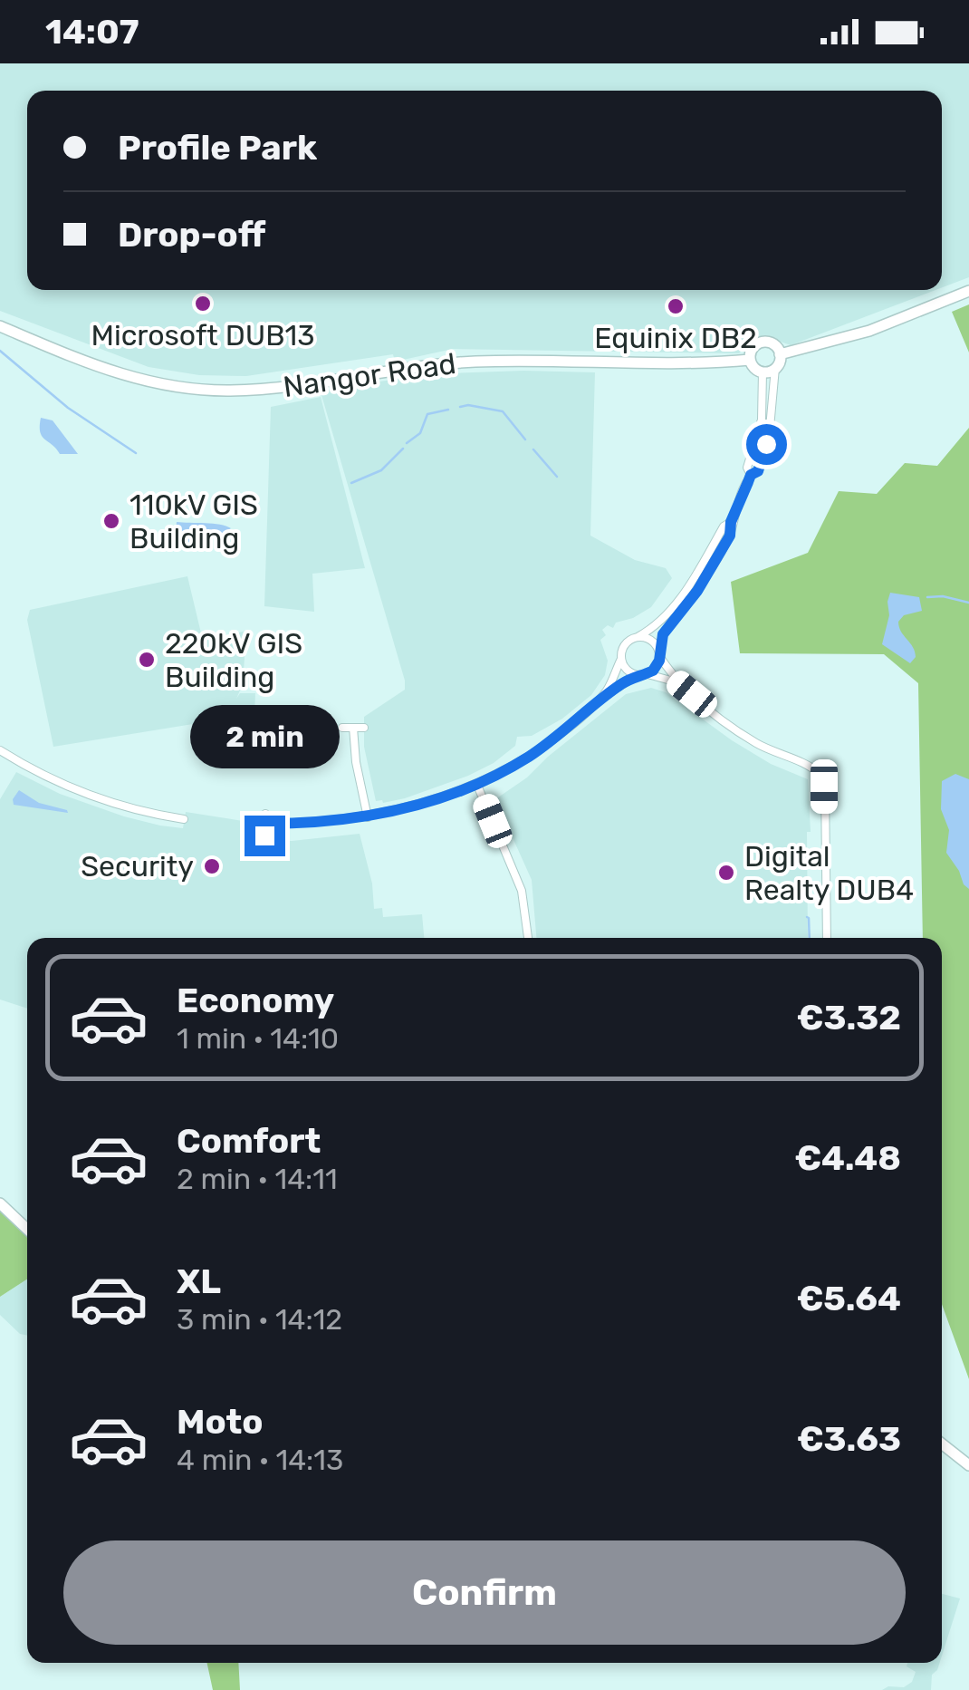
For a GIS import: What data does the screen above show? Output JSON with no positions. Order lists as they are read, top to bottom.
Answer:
{
  "streets": {
    "main road": ["Nangor Road"]
  },
  "places": [
    "Microsoft DUB13",
    "Equinix DB2",
    "110kV GIS Building",
    "220kV GIS Building",
    "Security",
    "Digital Realty DUB4"
  ],
  "page": {
    "status": "14:07",
    "banner": ["Profile Park", "Drop-off"],
    "bubble": "2 min",
    "list": [
      {
        "name": "Economy",
        "note": "1 min · 14:10",
        "value": "€3.32"
      },
      {
        "name": "Comfort",
        "note": "2 min · 14:11",
        "value": "€4.48"
      },
      {
        "name": "XL",
        "note": "3 min · 14:12",
        "value": "€5.64"
      },
      {
        "name": "Moto",
        "note": "4 min · 14:13",
        "value": "€3.63"
      }
    ],
    "buttons": "Confirm"
  }
}
